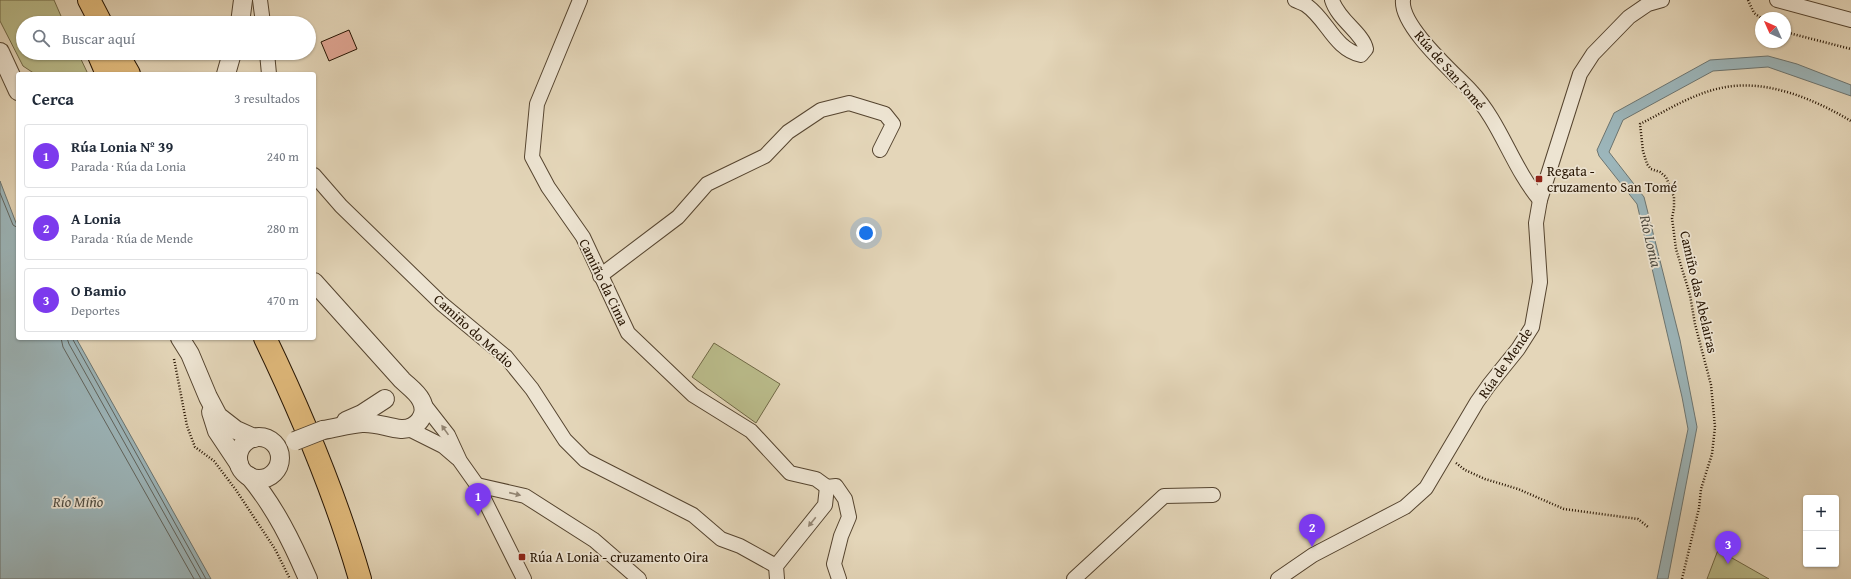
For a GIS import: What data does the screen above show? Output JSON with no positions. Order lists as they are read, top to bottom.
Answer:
{
  "streets": {
    "street": [
      "Rúa de San Tomé",
      "Camiño da Cima",
      "Camiño do Medio",
      "Rúa de Mende"
    ],
    "path": ["Camiño das Abelairas"]
  },
  "crossings": [
    ["Rúa de San Tomé", "Rúa de Mende"]
  ],
  "water": ["Río Lonia", "Río Miño"],
  "places": {
    "transit": ["Regata - cruzamento San Tomé", "Rúa A Lonia - cruzamento Oira"]
  },
  "north": "top left",
  "page": {
    "search": "Buscar aquí",
    "heading": ["Cerca", "3 resultados"],
    "list": [
      {
        "mark": "1",
        "name": "Rúa Lonia Nº 39",
        "note": "Parada · Rúa da Lonia",
        "value": "240 m"
      },
      {
        "mark": "2",
        "name": "A Lonia",
        "note": "Parada · Rúa de Mende",
        "value": "280 m"
      },
      {
        "mark": "3",
        "name": "O Bamio",
        "note": "Deportes",
        "value": "470 m"
      }
    ],
    "pins": ["1", "2", "3"],
    "map_buttons": ["+", "−"]
  }
}
